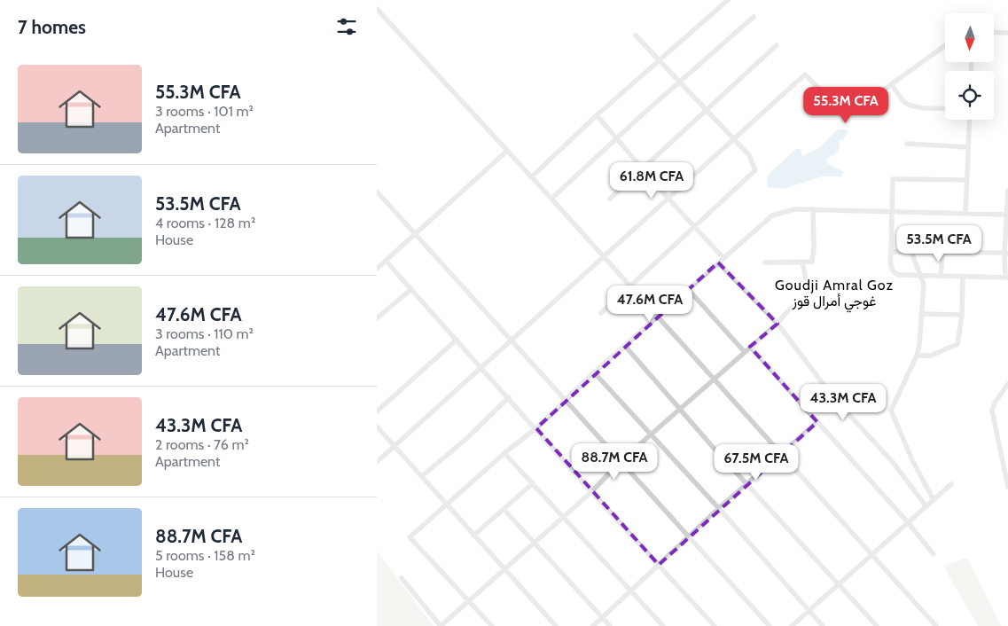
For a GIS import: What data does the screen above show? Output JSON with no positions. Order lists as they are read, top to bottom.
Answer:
{
  "districts": ["Goudji Amral Goz غوجي أمرال قوز"],
  "north": "bottom",
  "page": {
    "heading": "7 homes",
    "list": [
      {
        "name": "55.3M CFA",
        "note": "3 rooms · 101 m² · Apartment"
      },
      {
        "name": "53.5M CFA",
        "note": "4 rooms · 128 m² · House"
      },
      {
        "name": "47.6M CFA",
        "note": "3 rooms · 110 m² · Apartment"
      },
      {
        "name": "43.3M CFA",
        "note": "2 rooms · 76 m² · Apartment"
      },
      {
        "name": "88.7M CFA",
        "note": "5 rooms · 158 m² · House"
      }
    ],
    "price": [
      "55.3M CFA",
      "61.8M CFA",
      "53.5M CFA",
      "47.6M CFA",
      "43.3M CFA",
      "88.7M CFA",
      "67.5M CFA"
    ]
  }
}
